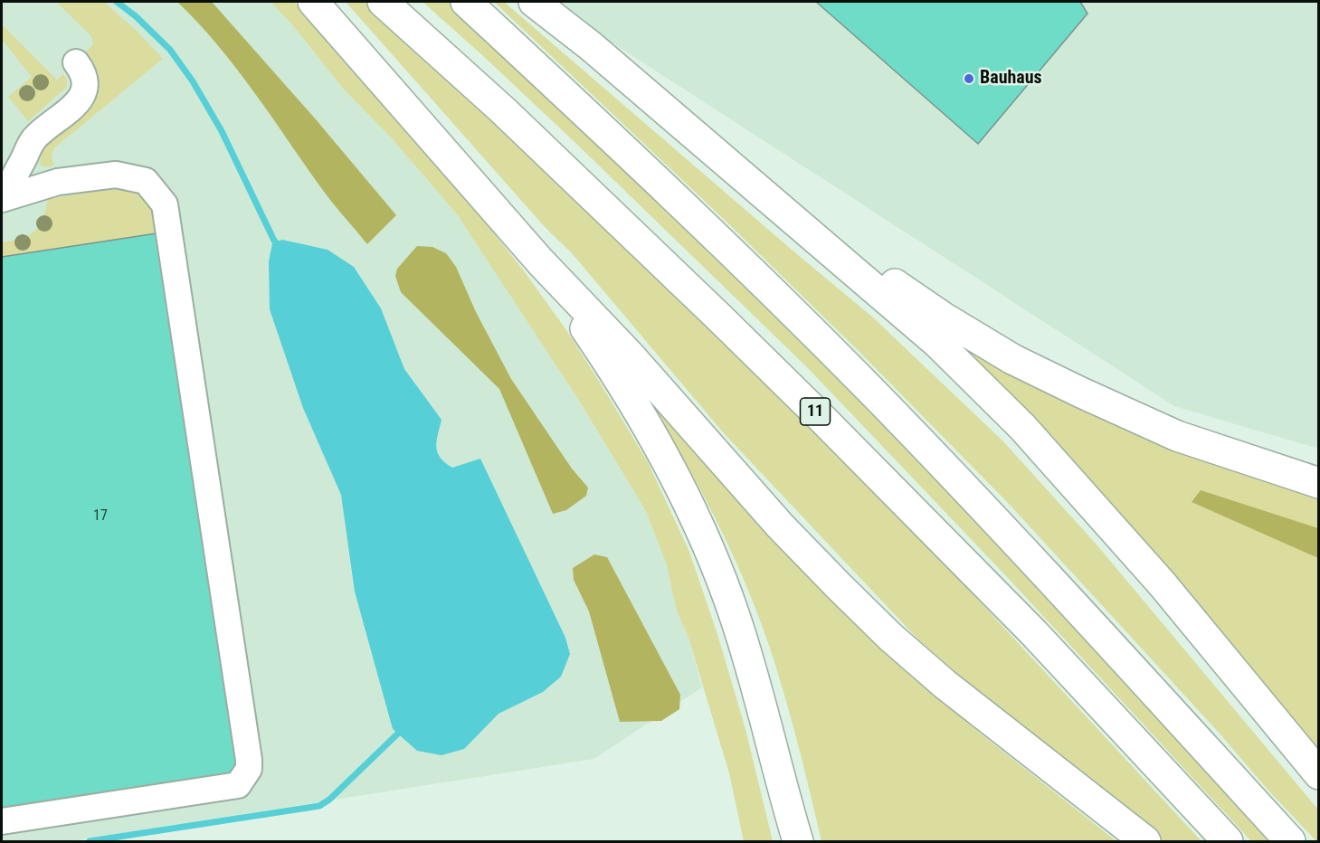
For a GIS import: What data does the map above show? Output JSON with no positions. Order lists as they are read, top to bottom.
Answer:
{
  "streets": {
    "highway": ["11"]
  },
  "places": ["Bauhaus"],
  "house_numbers": ["17"]
}
